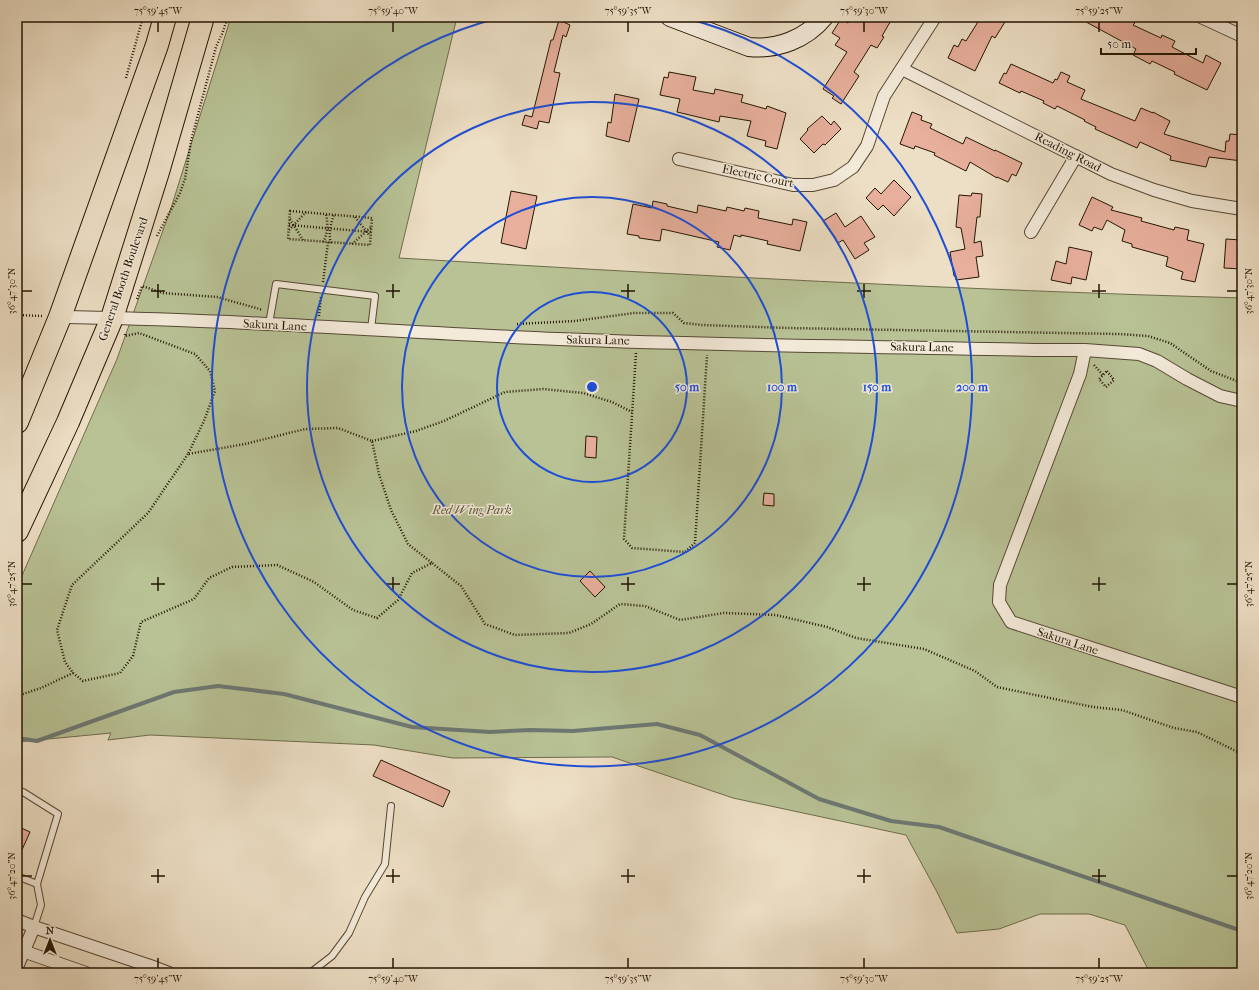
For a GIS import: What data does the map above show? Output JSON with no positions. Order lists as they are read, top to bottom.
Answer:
{
  "streets": {
    "highway": ["General Booth Boulevard"],
    "street": ["Reading Road", "Electric Court", "Sakura Lane"]
  },
  "crossings": [
    ["Reading Road", "Electric Court"],
    ["General Booth Boulevard", "Sakura Lane"]
  ],
  "parks": ["Red Wing Park"],
  "scale_bar": "50 m",
  "north": "top",
  "coordinates": [
    "75°59'45\"W",
    "75°59'40\"W",
    "75°59'35\"W",
    "75°59'30\"W",
    "75°59'25\"W",
    "36°47'30\"N",
    "36°47'25\"N",
    "36°47'20\"N"
  ],
  "rings": [
    "50 m",
    "100 m",
    "150 m",
    "200 m"
  ]
}
